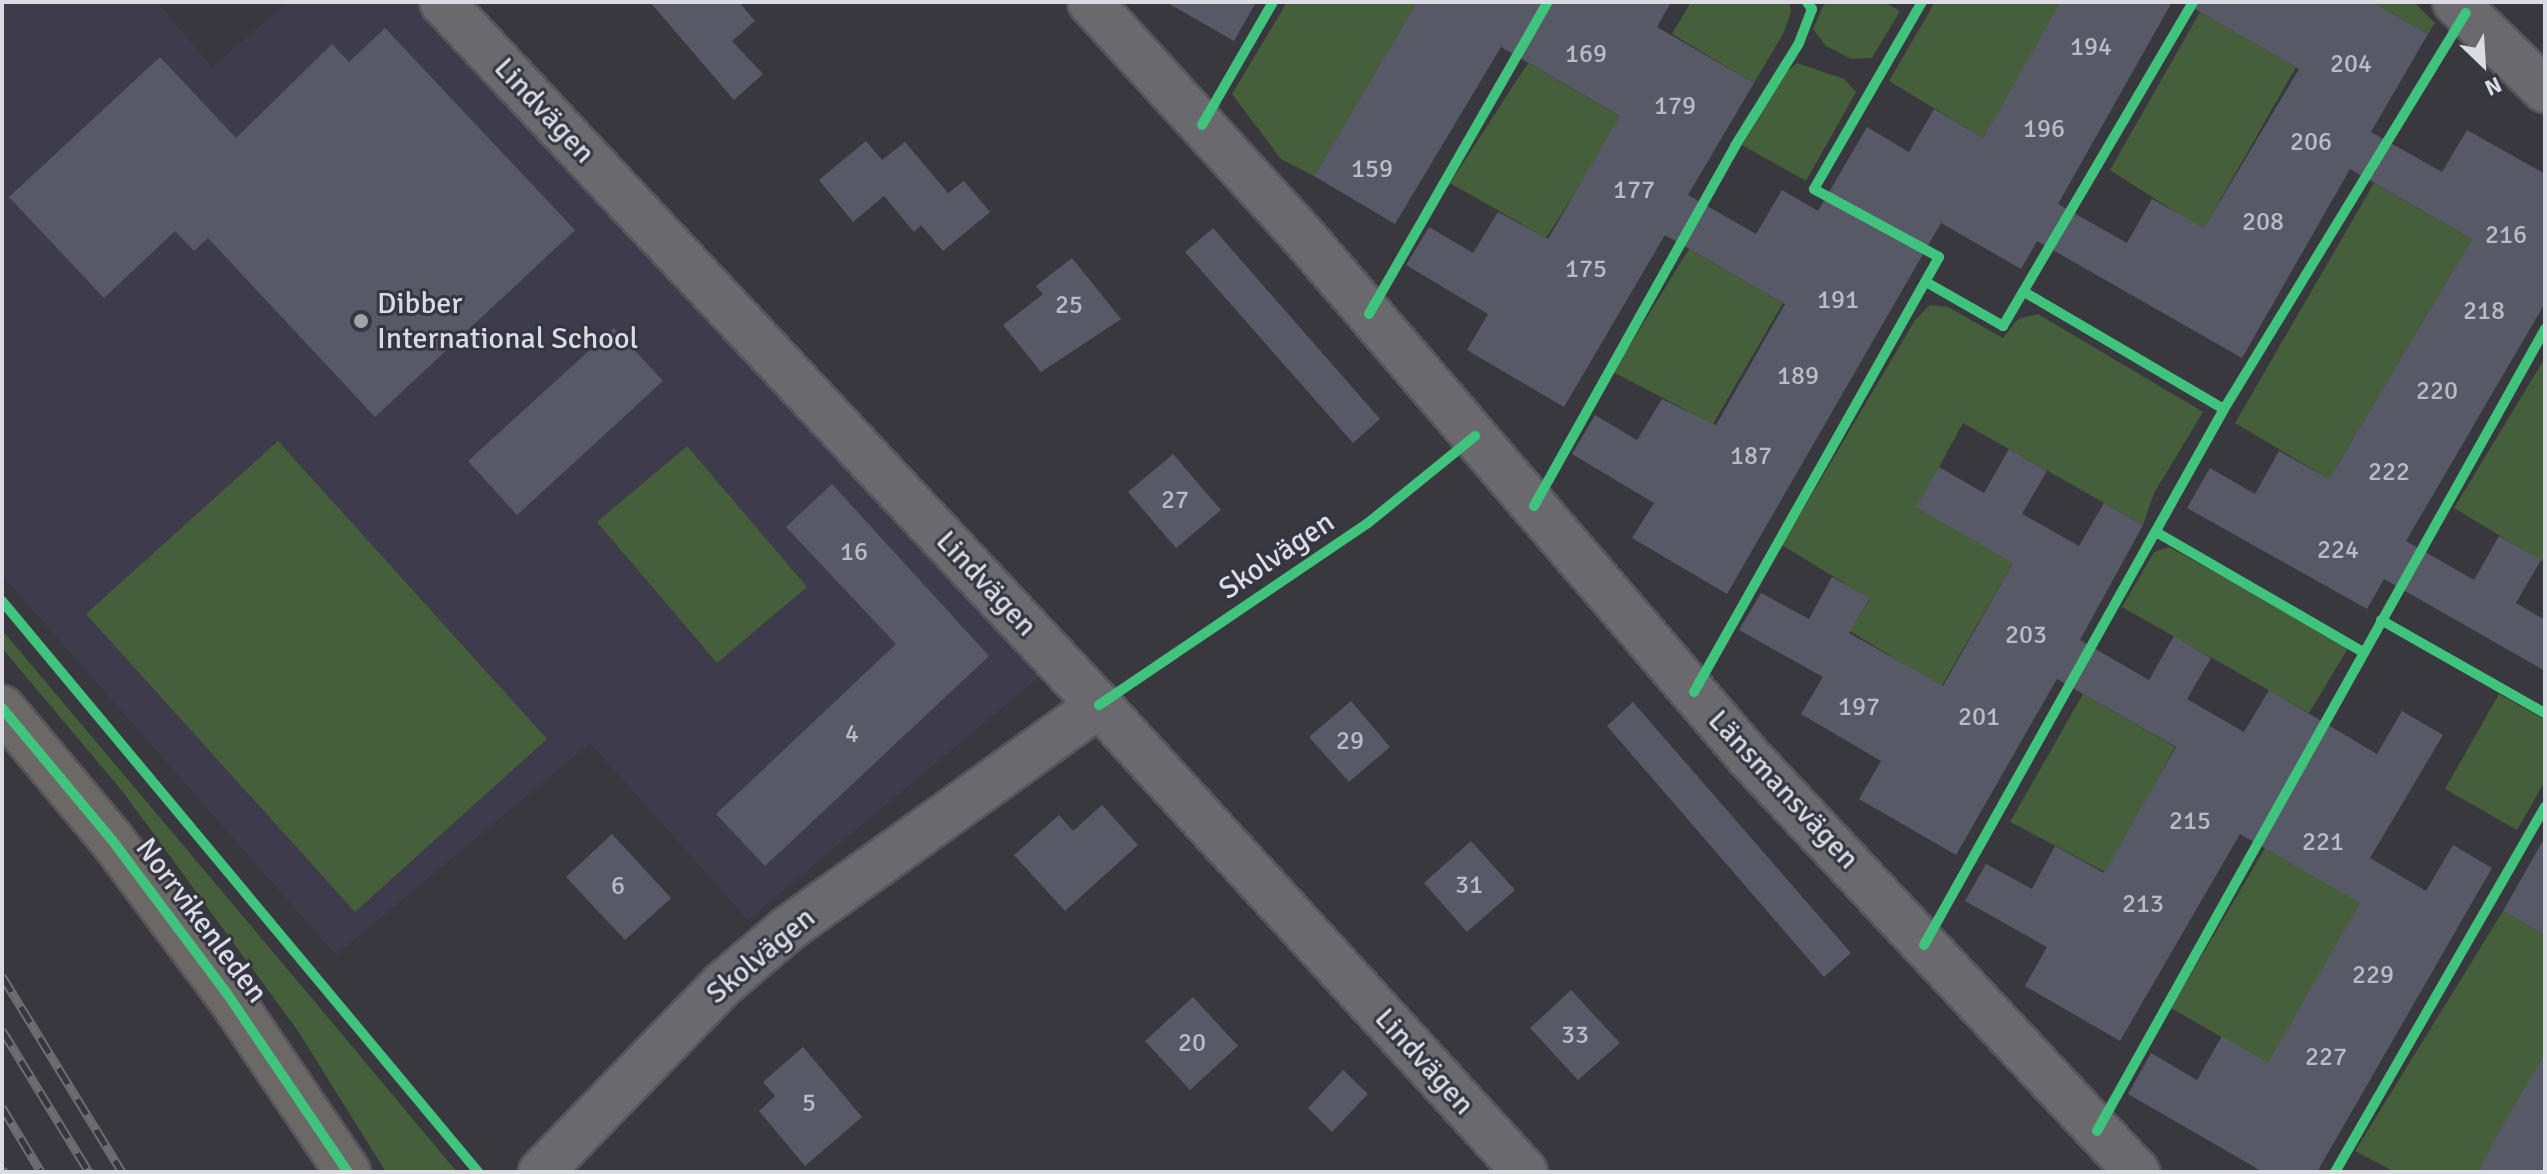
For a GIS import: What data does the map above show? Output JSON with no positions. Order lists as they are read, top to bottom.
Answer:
{
  "streets": {
    "main road": ["Norrvikenleden"],
    "street": ["Lindvägen", "Skolvägen", "Länsmansvägen"]
  },
  "crossings": [
    ["Lindvägen", "Skolvägen"]
  ],
  "places": ["Dibber International School"],
  "house_numbers": [
    "194",
    "169",
    "204",
    "179",
    "196",
    "206",
    "159",
    "177",
    "208",
    "216",
    "175",
    "191",
    "25",
    "218",
    "189",
    "220",
    "187",
    "222",
    "27",
    "224",
    "16",
    "203",
    "197",
    "201",
    "4",
    "29",
    "215",
    "221",
    "31",
    "6",
    "213",
    "229",
    "33",
    "20",
    "227",
    "5"
  ],
  "north": "bottom right"
}
